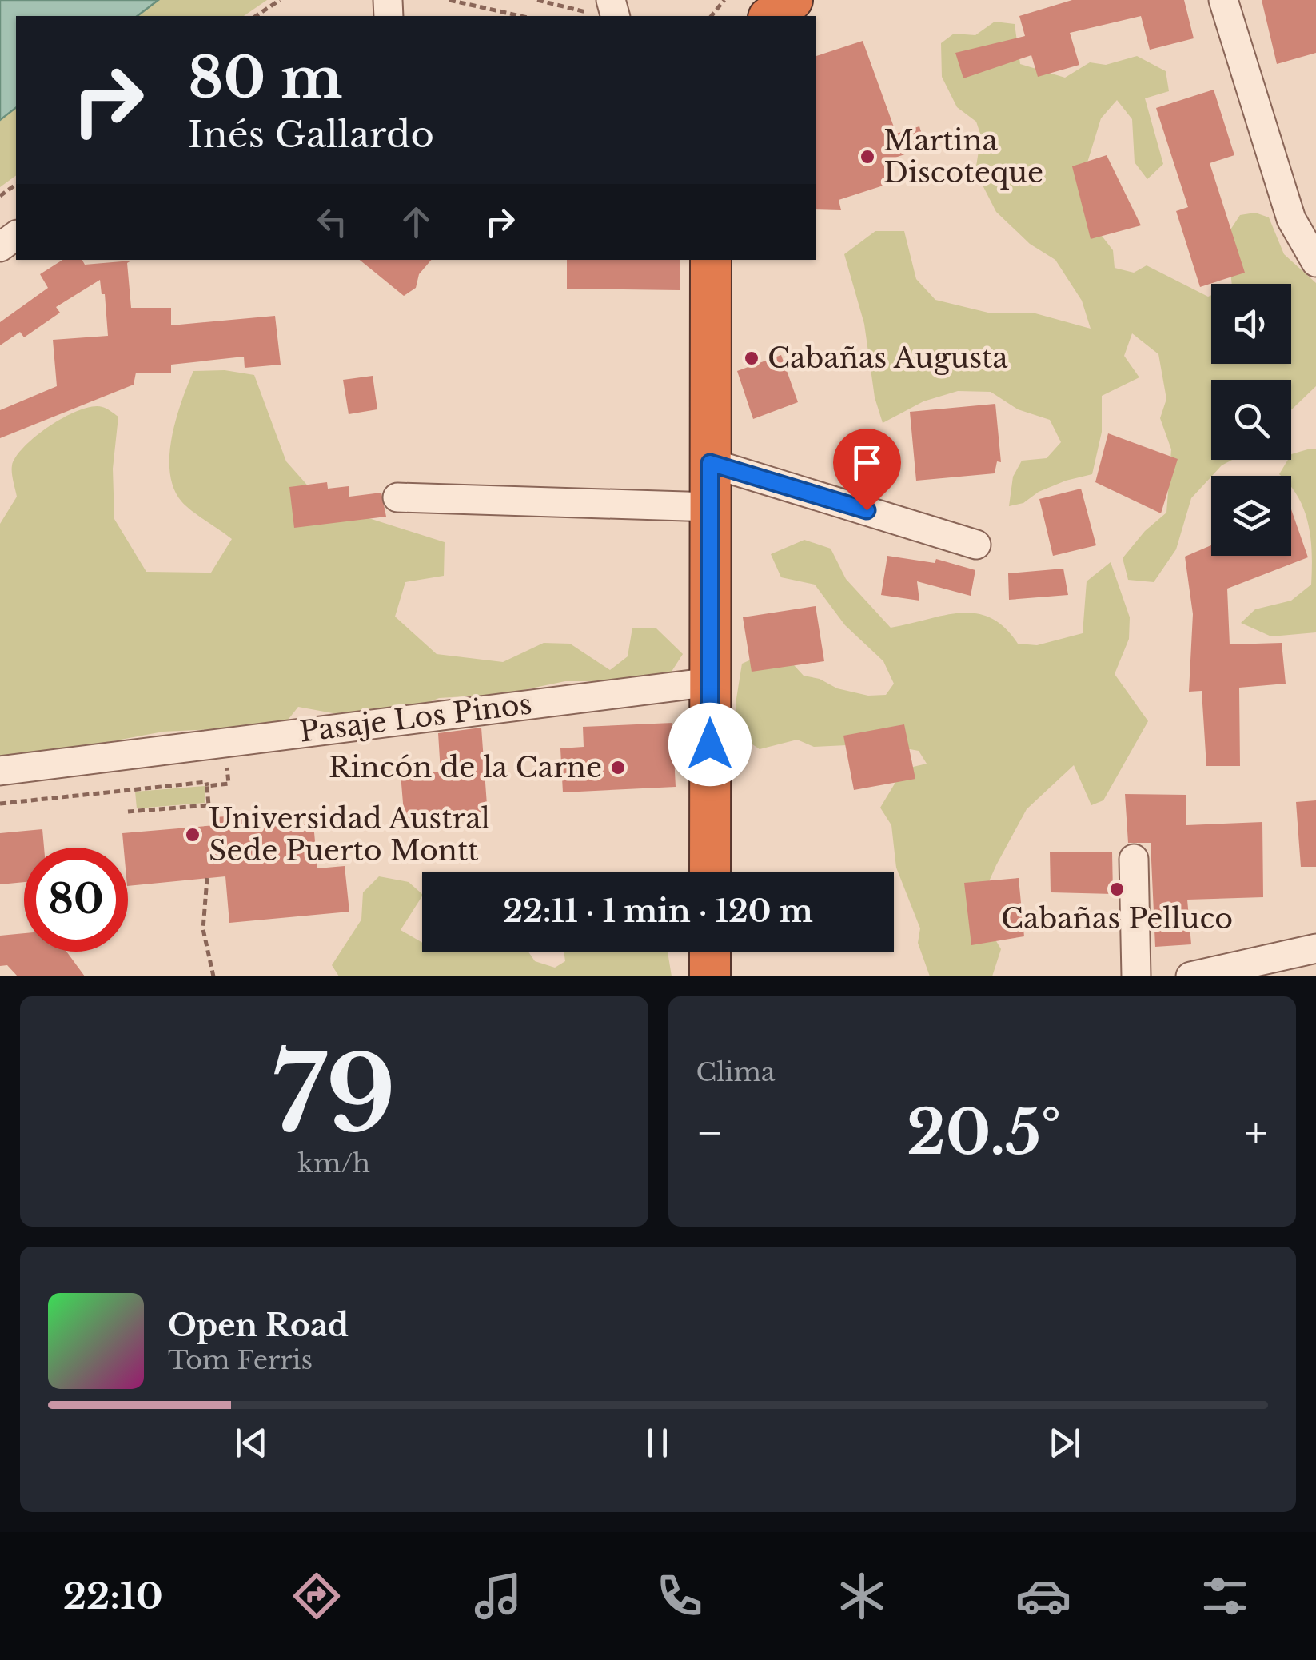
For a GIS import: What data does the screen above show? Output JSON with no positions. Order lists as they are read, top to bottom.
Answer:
{
  "streets": {
    "street": ["Pasaje Los Pinos"]
  },
  "places": [
    "Martina Discoteque",
    "Cabañas Augusta",
    "Rincón de la Carne",
    "Universidad Austral Sede Puerto Montt",
    "Cabañas Pelluco"
  ],
  "page": {
    "turn": ["80 m", "Inés Gallardo"],
    "limit": "80",
    "trip": "22:11 · 1 min · 120 m",
    "tile": [
      ["79", "km/h"],
      "Clima"
    ],
    "heat": ["−", "20.5°", "+"],
    "song": ["Open Road", "Tom Ferris"],
    "tabs": "22:10"
  }
}
